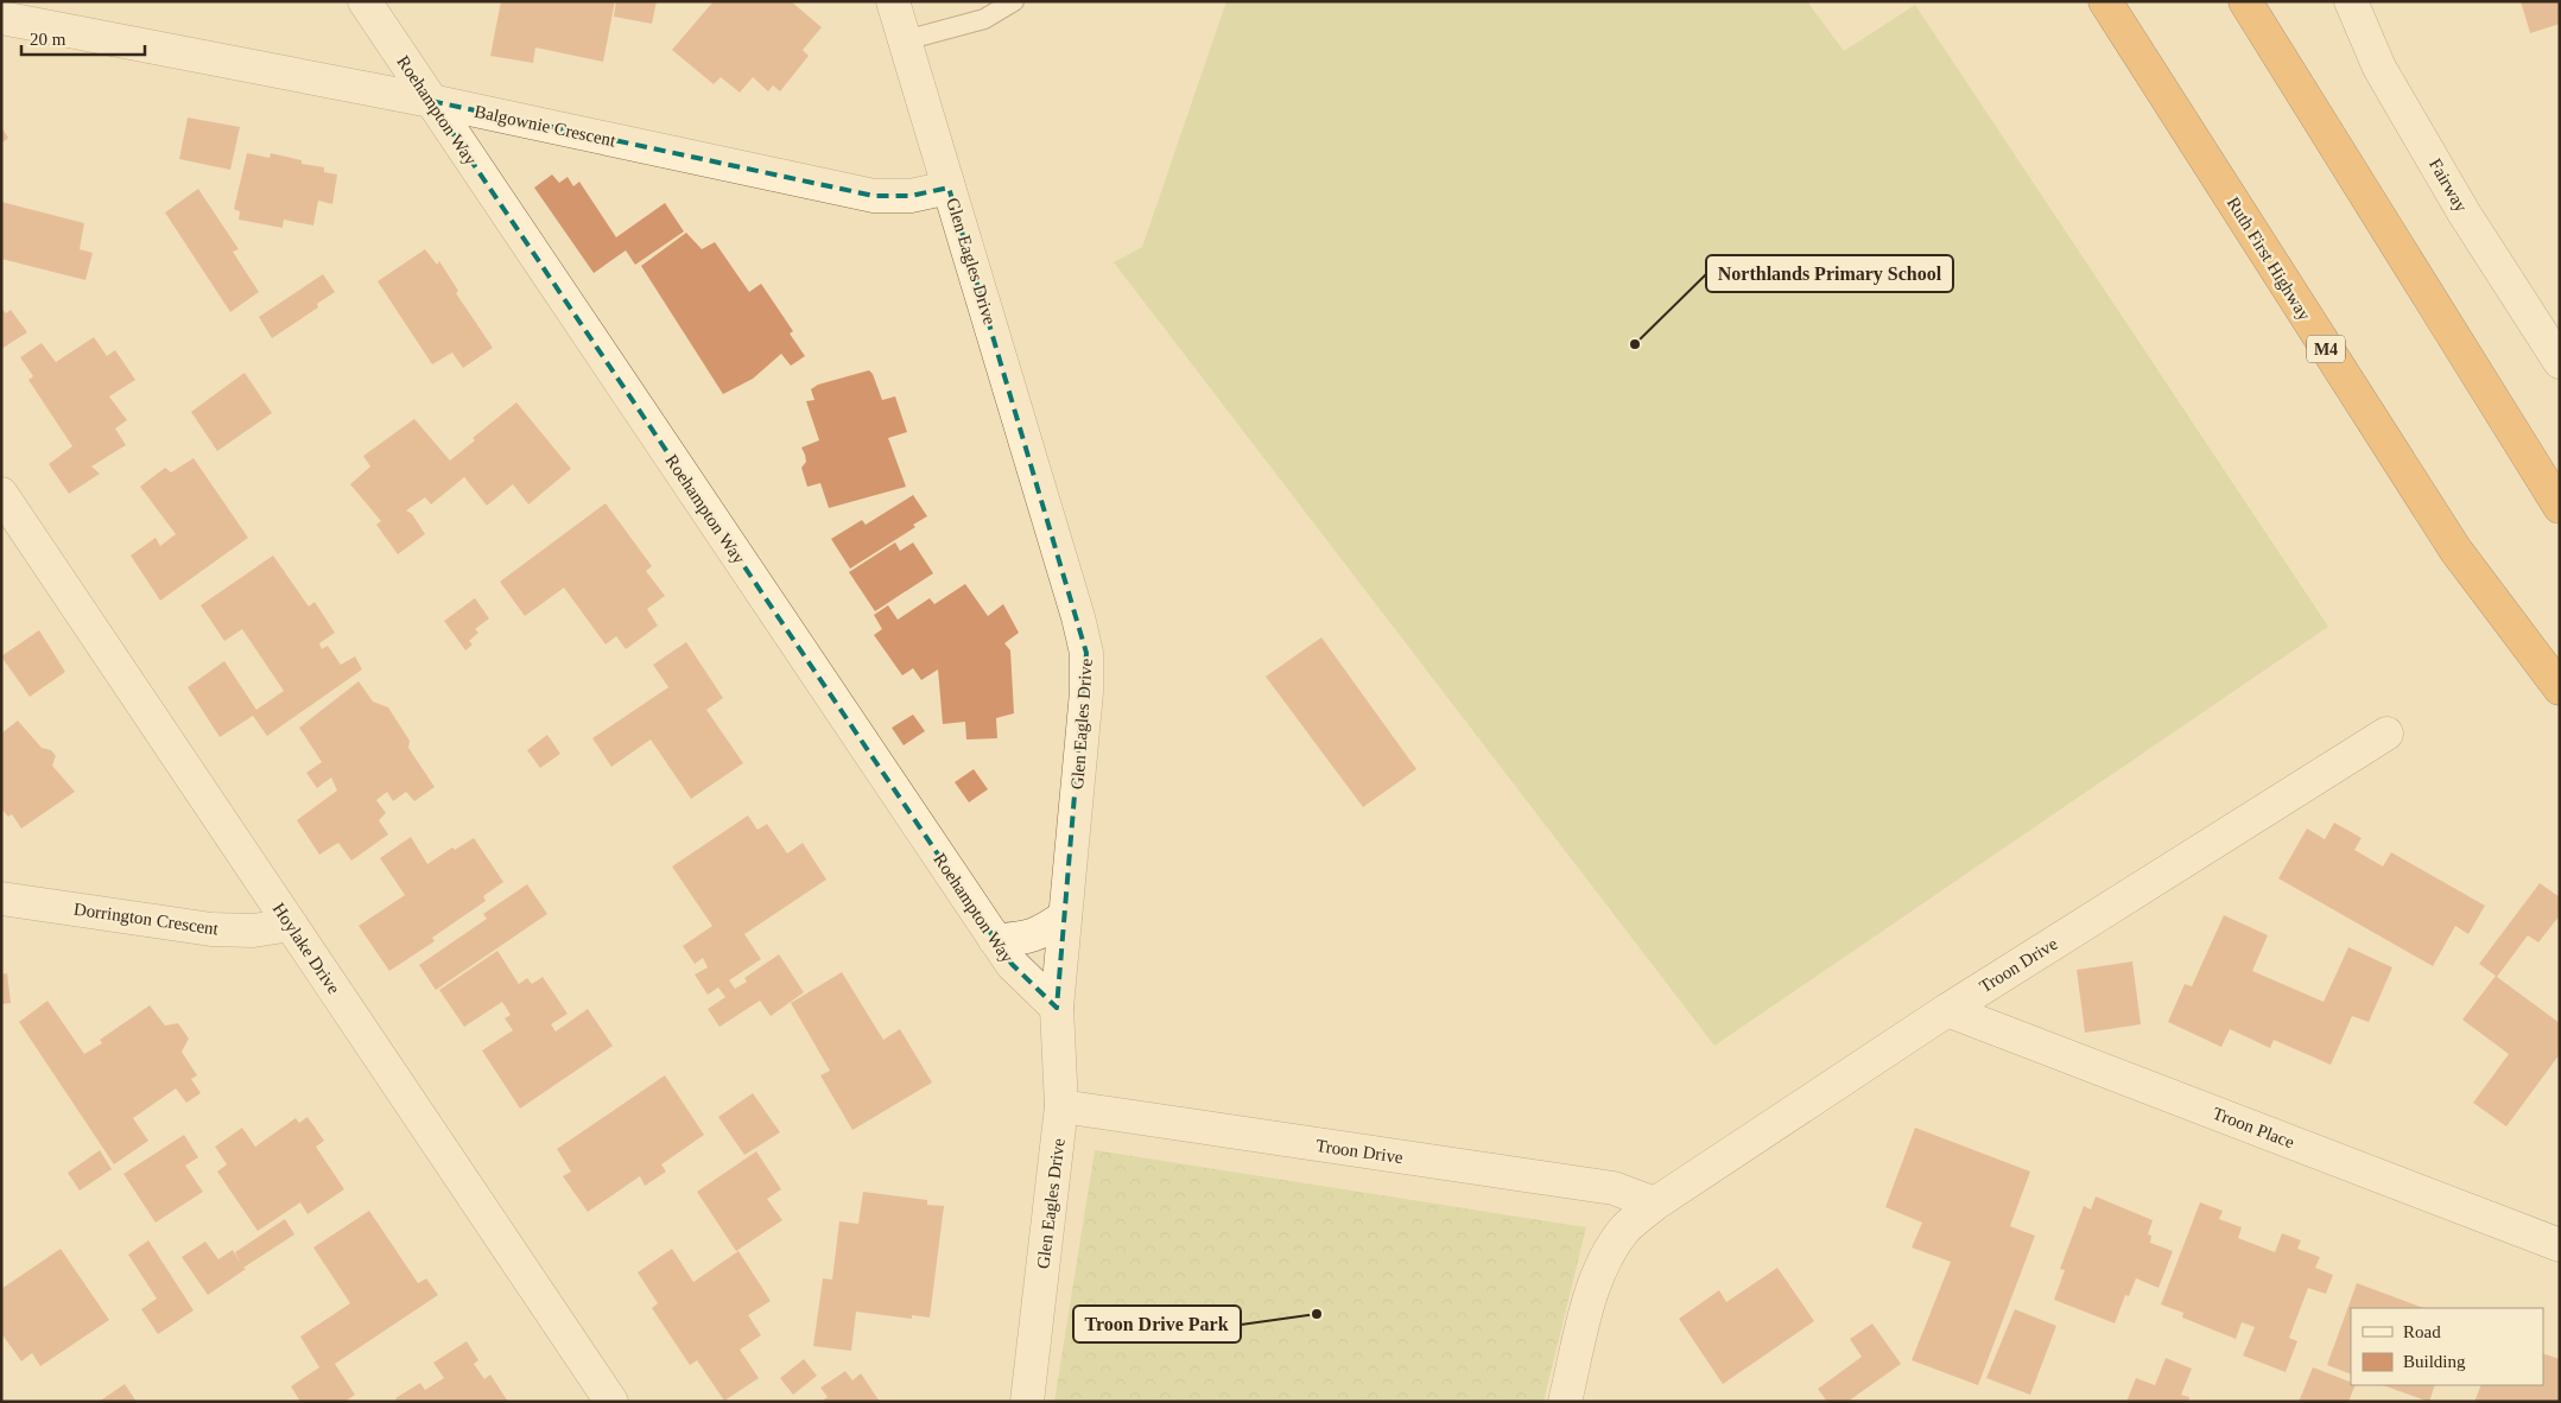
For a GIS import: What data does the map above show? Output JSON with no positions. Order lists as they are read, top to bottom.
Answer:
{
  "streets": {
    "highway": ["Ruth First Highway", "M4"],
    "street": [
      "Roehampton Way",
      "Balgownie Crescent",
      "Fairway",
      "Glen Eagles Drive",
      "Dorrington Crescent",
      "Hoylake Drive",
      "Troon Drive",
      "Troon Place"
    ]
  },
  "crossings": [
    ["Roehampton Way", "Balgownie Crescent"],
    ["Roehampton Way", "Glen Eagles Drive"],
    ["Balgownie Crescent", "Glen Eagles Drive"],
    ["Glen Eagles Drive", "Troon Drive"],
    ["Dorrington Crescent", "Hoylake Drive"],
    ["Troon Drive", "Troon Place"]
  ],
  "places": ["Northlands Primary School", "Troon Drive Park"],
  "legend": ["Road", "Building"],
  "scale_bar": "20 m"
}
